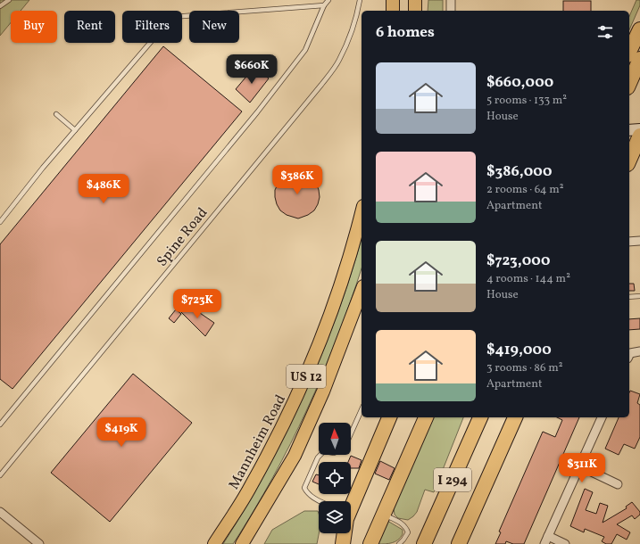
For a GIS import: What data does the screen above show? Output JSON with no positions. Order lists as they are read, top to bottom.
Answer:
{
  "streets": {
    "highway": ["I 294"],
    "main road": ["US 12", "Mannheim Road"],
    "lane": ["Spine Road"]
  },
  "north": "top",
  "page": {
    "chip": [
      "Buy",
      "Rent",
      "Filters",
      "New"
    ],
    "heading": "6 homes",
    "list": [
      {
        "name": "$660,000",
        "note": "5 rooms · 133 m² · House"
      },
      {
        "name": "$386,000",
        "note": "2 rooms · 64 m² · Apartment"
      },
      {
        "name": "$723,000",
        "note": "4 rooms · 144 m² · House"
      },
      {
        "name": "$419,000",
        "note": "3 rooms · 86 m² · Apartment"
      }
    ],
    "price": [
      "$660K",
      "$386K",
      "$486K",
      "$723K",
      "$419K",
      "$311K"
    ]
  }
}
